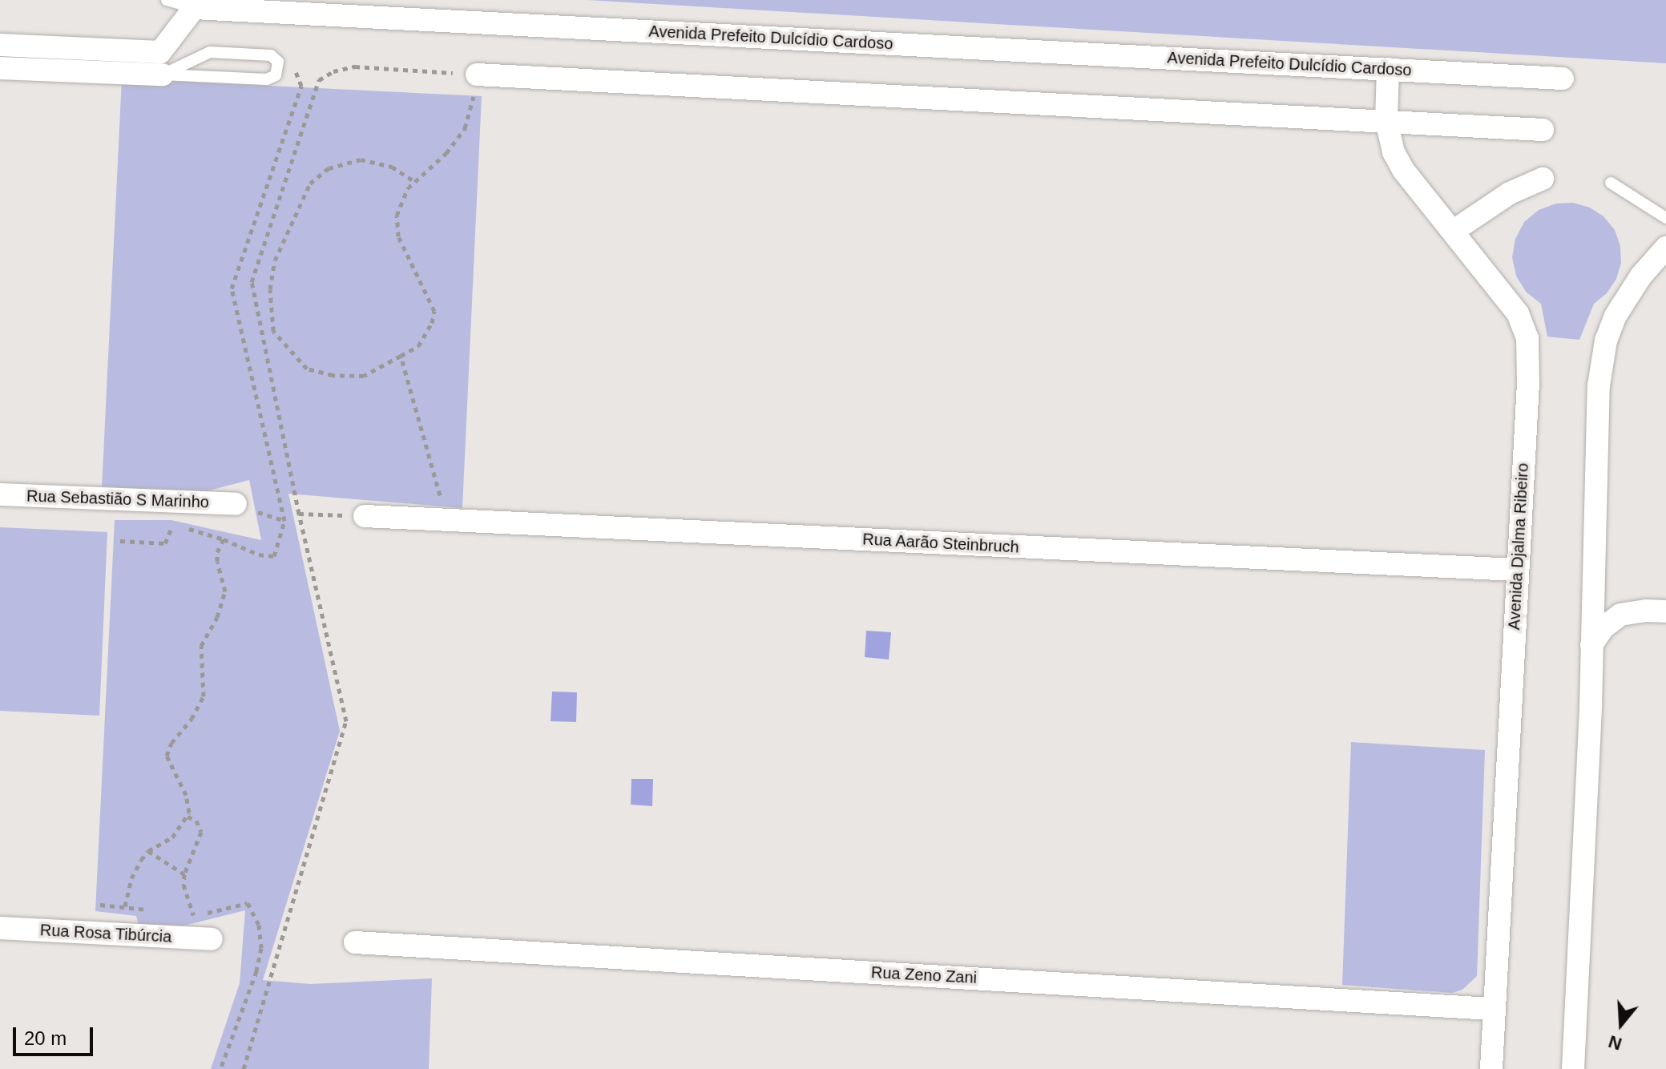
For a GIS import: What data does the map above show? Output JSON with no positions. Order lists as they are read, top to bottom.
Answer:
{
  "streets": {
    "street": [
      "Avenida Prefeito Dulcídio Cardoso",
      "Rua Sebastião S Marinho",
      "Rua Aarão Steinbruch",
      "Avenida Djalma Ribeiro",
      "Rua Rosa Tibúrcia",
      "Rua Zeno Zani"
    ]
  },
  "crossings": [
    ["Avenida Prefeito Dulcídio Cardoso", "Avenida Djalma Ribeiro"],
    ["Rua Aarão Steinbruch", "Avenida Djalma Ribeiro"],
    ["Avenida Djalma Ribeiro", "Rua Zeno Zani"]
  ],
  "scale_bar": "20 m",
  "north": "bottom"
}
